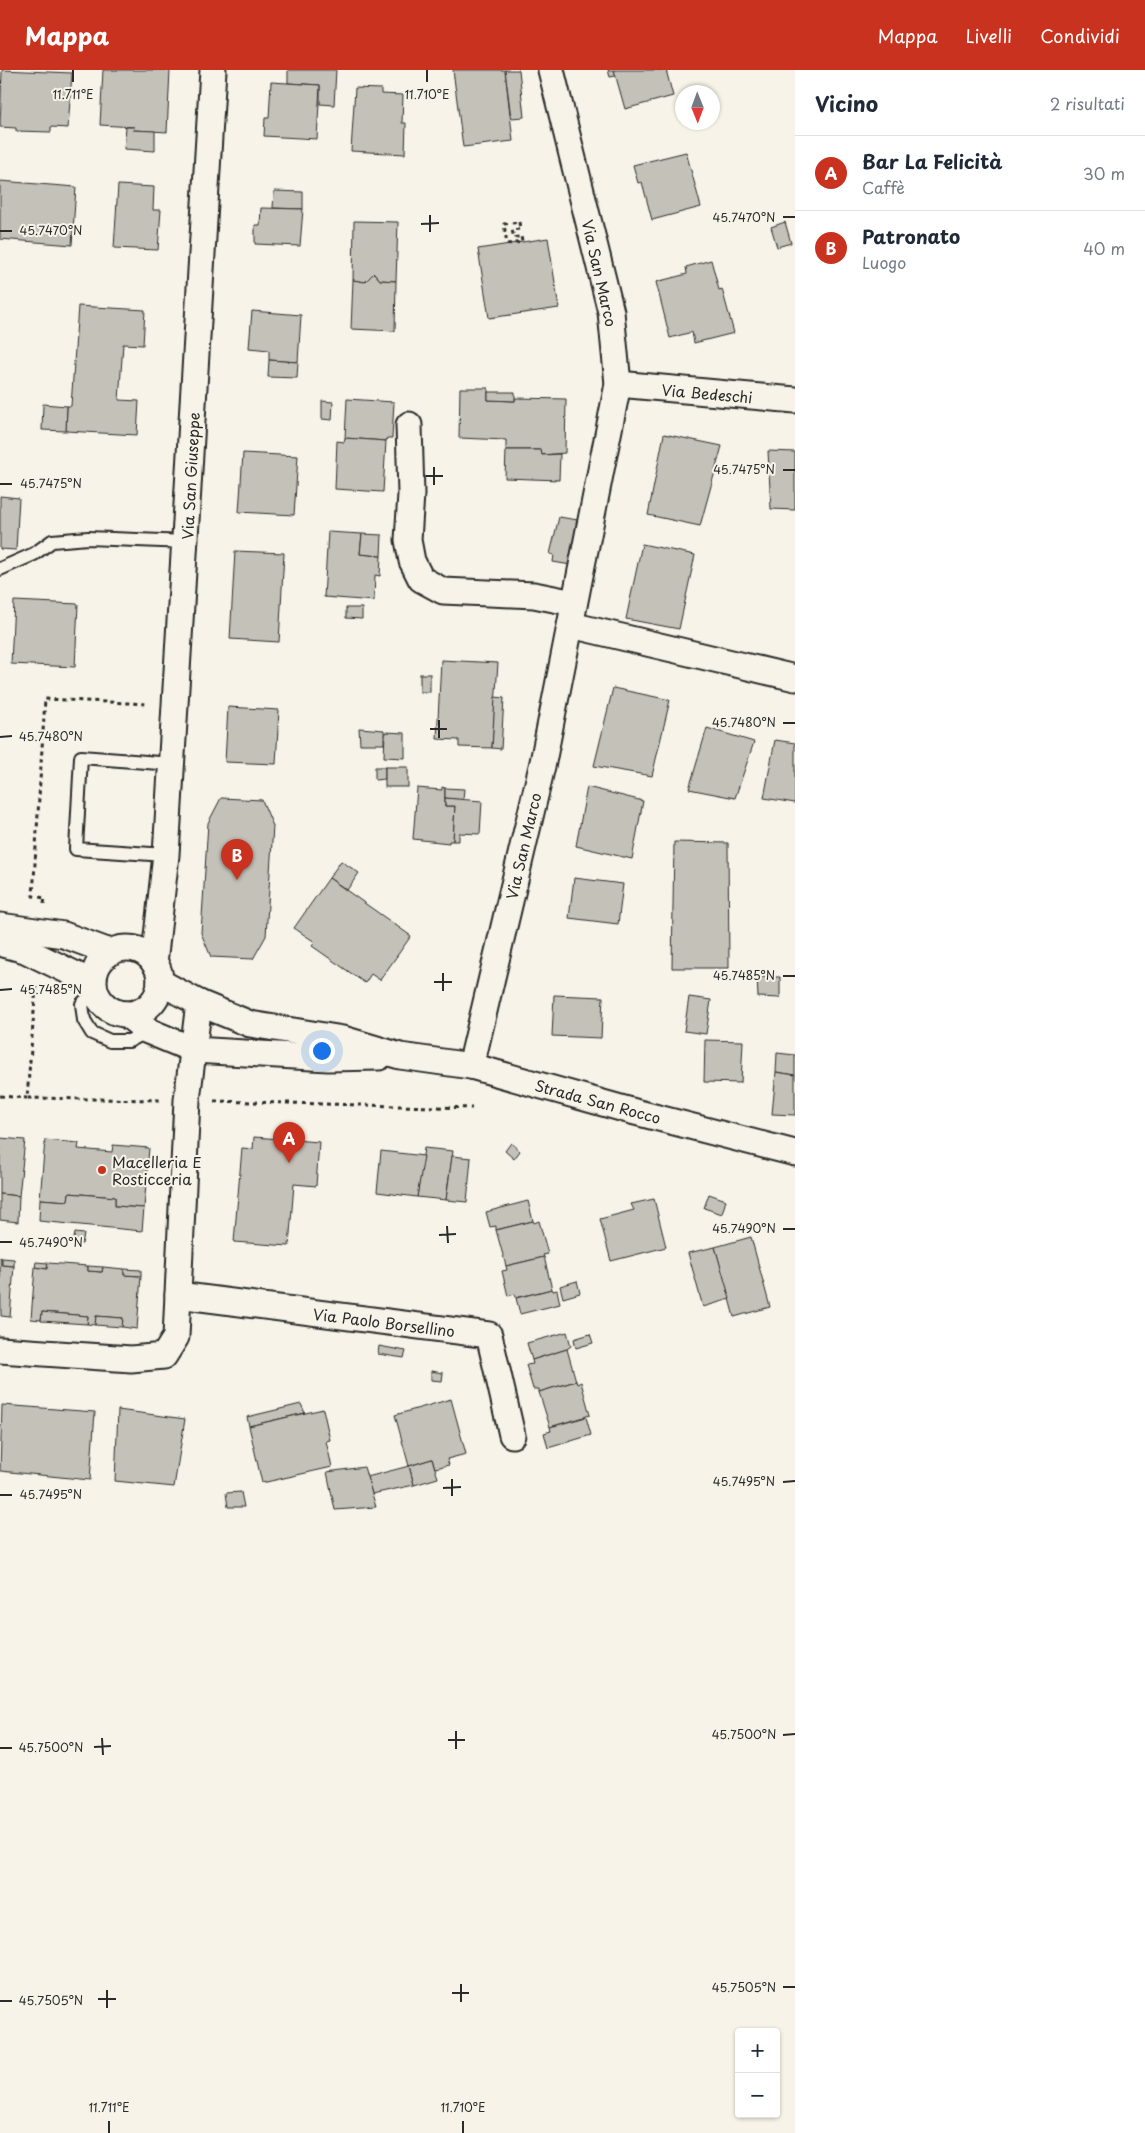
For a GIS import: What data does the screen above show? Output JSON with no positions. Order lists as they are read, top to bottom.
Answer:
{
  "streets": {
    "street": [
      "Via San Marco",
      "Via Bedeschi",
      "Via San Giuseppe",
      "Strada San Rocco",
      "Via Paolo Borsellino"
    ]
  },
  "crossings": [
    ["Via San Marco", "Via Bedeschi"],
    ["Via San Marco", "Strada San Rocco"],
    ["Via San Giuseppe", "Strada San Rocco"]
  ],
  "places": ["Macelleria E Rosticceria"],
  "north": "bottom",
  "page": {
    "header": "Mappa",
    "nav": ["Mappa", "Livelli", "Condividi"],
    "heading": ["Vicino", "2 risultati"],
    "list": [
      {
        "mark": "A",
        "name": "Bar La Felicità",
        "note": "Caffè",
        "value": "30 m"
      },
      {
        "mark": "B",
        "name": "Patronato",
        "note": "Luogo",
        "value": "40 m"
      }
    ],
    "pins": ["B", "A"],
    "map_buttons": ["+", "−"]
  },
  "coordinates": [
    "11.711°E",
    "11.710°E",
    "45.7470°N",
    "45.7475°N",
    "45.7480°N",
    "45.7485°N",
    "45.7490°N",
    "45.7495°N",
    "45.7500°N",
    "45.7505°N"
  ]
}
